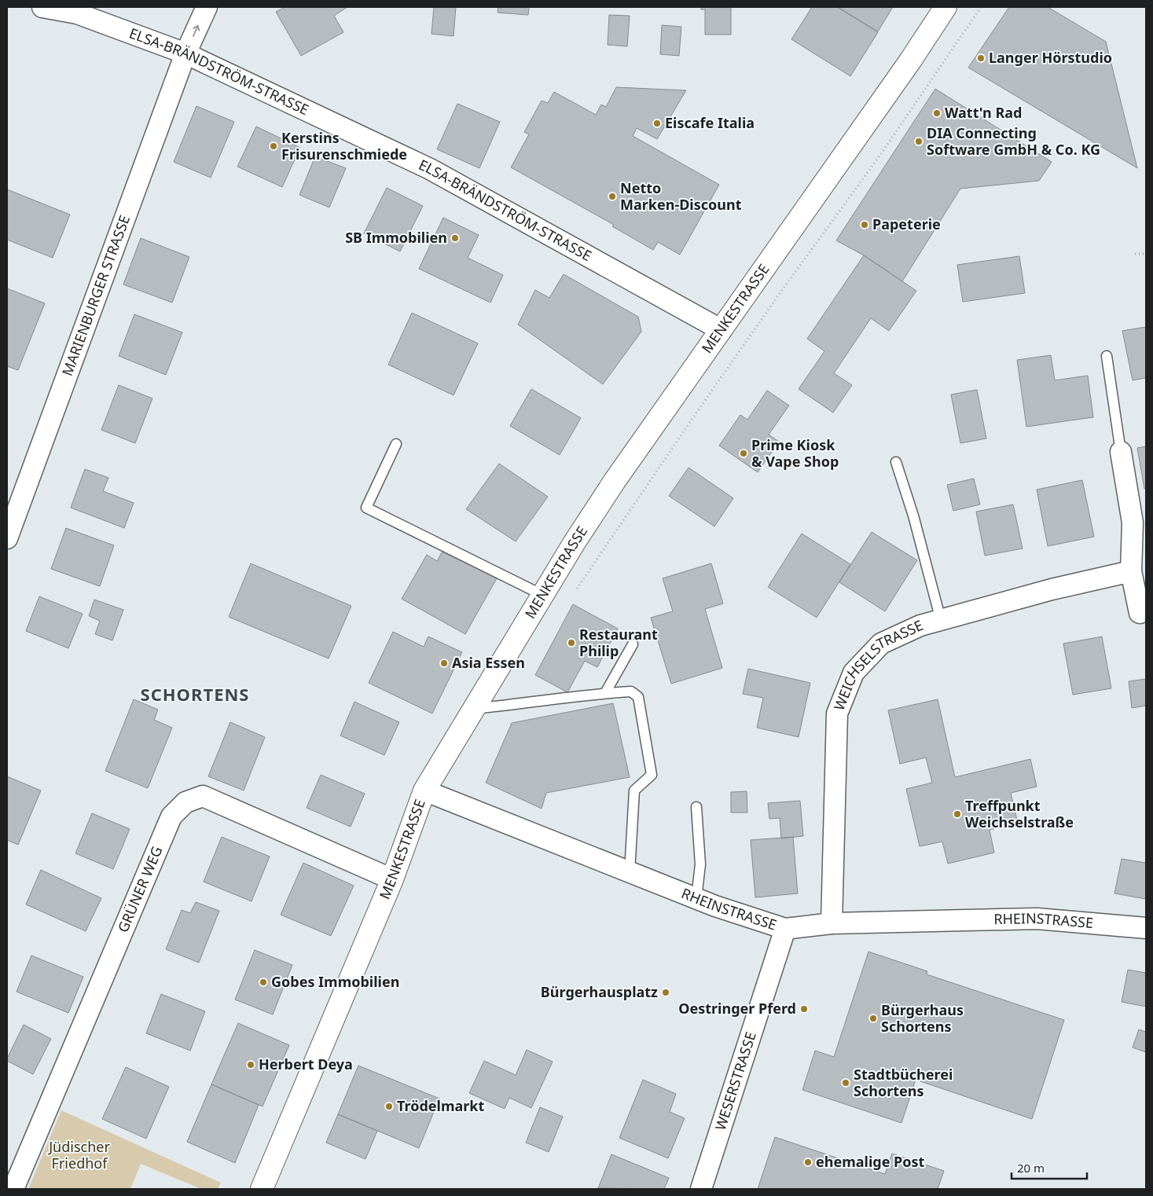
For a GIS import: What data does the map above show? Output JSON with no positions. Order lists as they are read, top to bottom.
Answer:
{
  "streets": {
    "street": [
      "ELSA-BRÄNDSTRÖM-STRASSE",
      "MARIENBURGER STRASSE",
      "MENKESTRASSE",
      "WEICHSELSTRASSE",
      "GRÜNER WEG",
      "RHEINSTRASSE",
      "WESERSTRASSE"
    ]
  },
  "crossings": [
    ["ELSA-BRÄNDSTRÖM-STRASSE", "MARIENBURGER STRASSE"],
    ["ELSA-BRÄNDSTRÖM-STRASSE", "MENKESTRASSE"],
    ["MENKESTRASSE", "GRÜNER WEG"],
    ["MENKESTRASSE", "RHEINSTRASSE"],
    ["WEICHSELSTRASSE", "RHEINSTRASSE"],
    ["RHEINSTRASSE", "WESERSTRASSE"]
  ],
  "districts": ["SCHORTENS"],
  "parks": ["Jüdischer Friedhof"],
  "places": [
    "Langer Hörstudio",
    "Watt'n Rad",
    "Eiscafe Italia",
    "DIA Connecting Software GmbH & Co. KG",
    "Kerstins Frisurenschmiede",
    "Netto Marken-Discount",
    "Papeterie",
    "SB Immobilien",
    "Prime Kiosk & Vape Shop",
    "Restaurant Philip",
    "Asia Essen",
    "Treffpunkt Weichselstraße",
    "Gobes Immobilien",
    "Bürgerhausplatz",
    "Oestringer Pferd",
    "Bürgerhaus Schortens",
    "Herbert Deya",
    "Stadtbücherei Schortens",
    "Trödelmarkt",
    "ehemalige Post"
  ],
  "scale_bar": "20 m"
}
